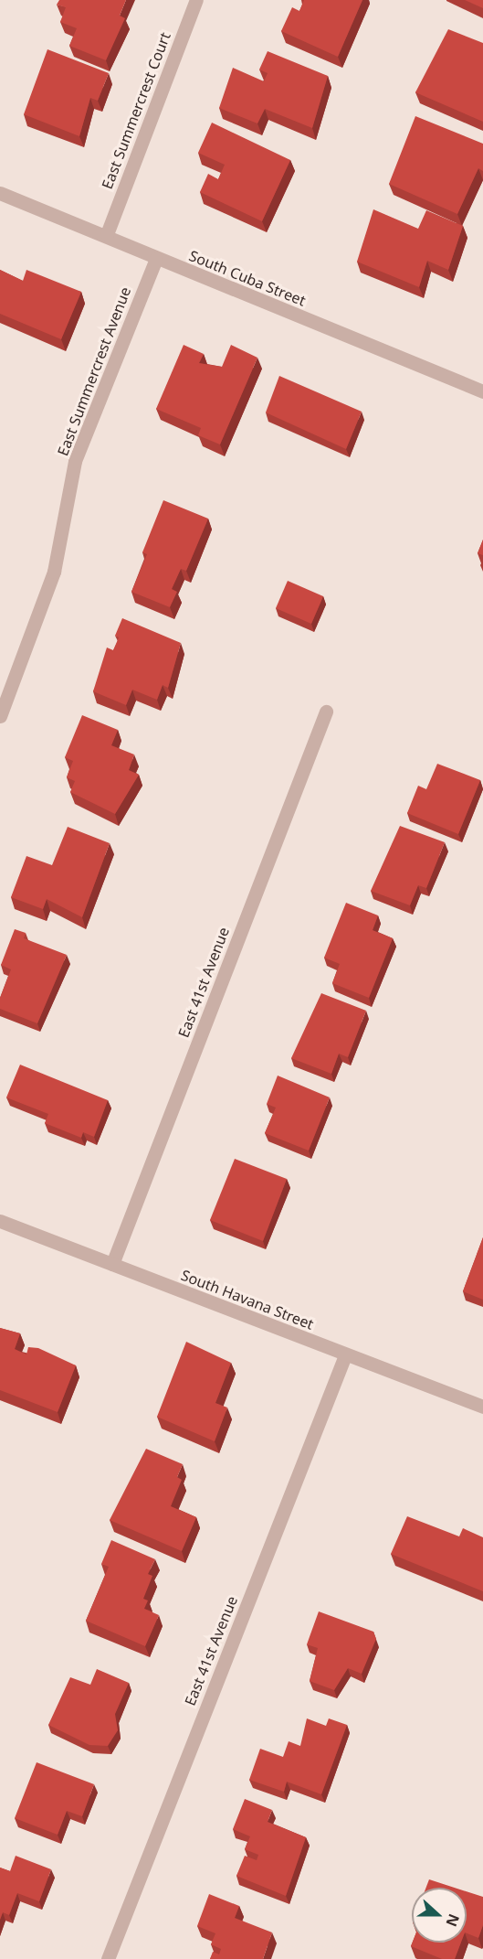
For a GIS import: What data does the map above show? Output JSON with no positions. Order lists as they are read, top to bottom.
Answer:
{
  "streets": {
    "street": [
      "East Summercrest Court",
      "South Cuba Street",
      "East Summercrest Avenue",
      "East 41st Avenue",
      "South Havana Street"
    ]
  },
  "crossings": [
    ["East Summercrest Court", "South Cuba Street"],
    ["South Cuba Street", "East Summercrest Avenue"],
    ["East 41st Avenue", "South Havana Street"]
  ],
  "north": "right"
}
